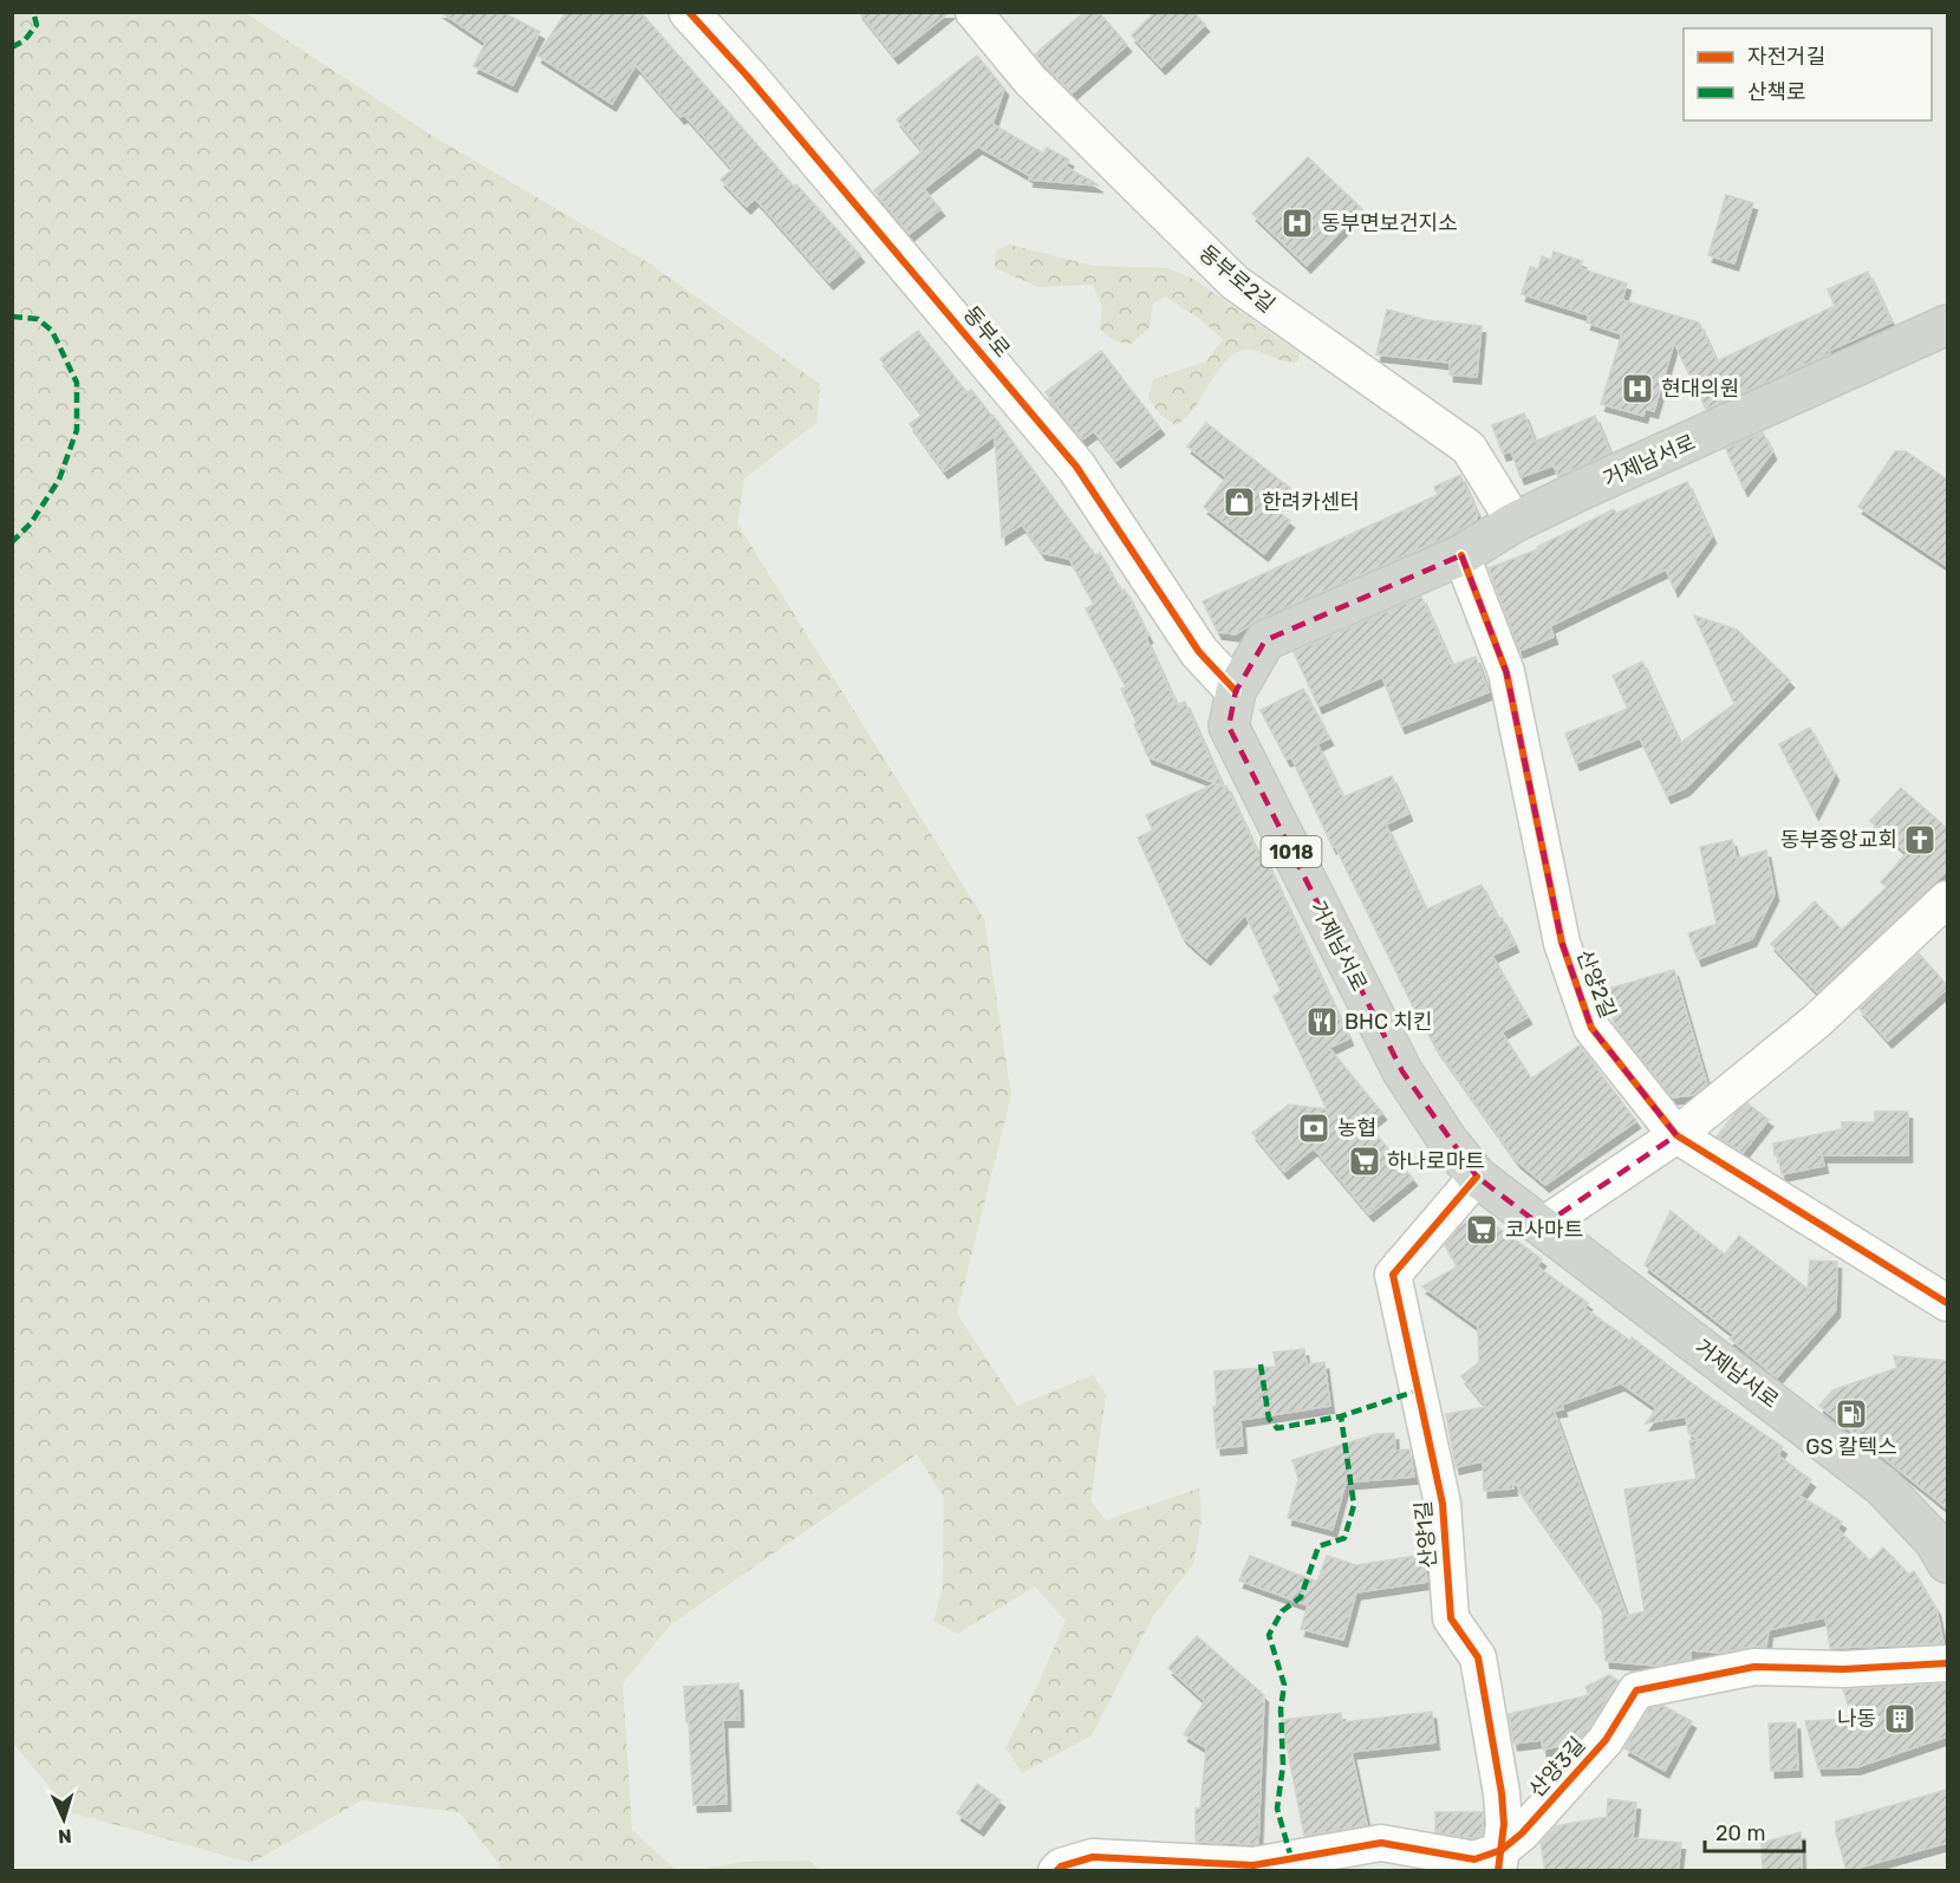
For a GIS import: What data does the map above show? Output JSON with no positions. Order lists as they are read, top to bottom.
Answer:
{
  "streets": {
    "main road": ["거제남서로", "1018"],
    "street": [
      "동부로2길",
      "동부로",
      "산양2길",
      "산양1길",
      "산양3길"
    ]
  },
  "crossings": [
    ["동부로2길", "거제남서로"],
    ["동부로", "거제남서로"],
    ["거제남서로", "산양2길"],
    ["거제남서로", "산양1길"],
    ["산양1길", "산양3길"]
  ],
  "places": {
    "hospital": ["동부면보건지소", "현대의원"],
    "shop": ["한려카센터"],
    "church": ["동부중앙교회"],
    "restaurant": ["BHC 치킨"],
    "bank": ["농협"],
    "supermarket": ["하나로마트", "코사마트"],
    "fuel station": ["GS 칼텍스"],
    "building": ["나동"]
  },
  "legend": ["자전거길", "산책로"],
  "scale_bar": "20 m",
  "north": "bottom"
}
